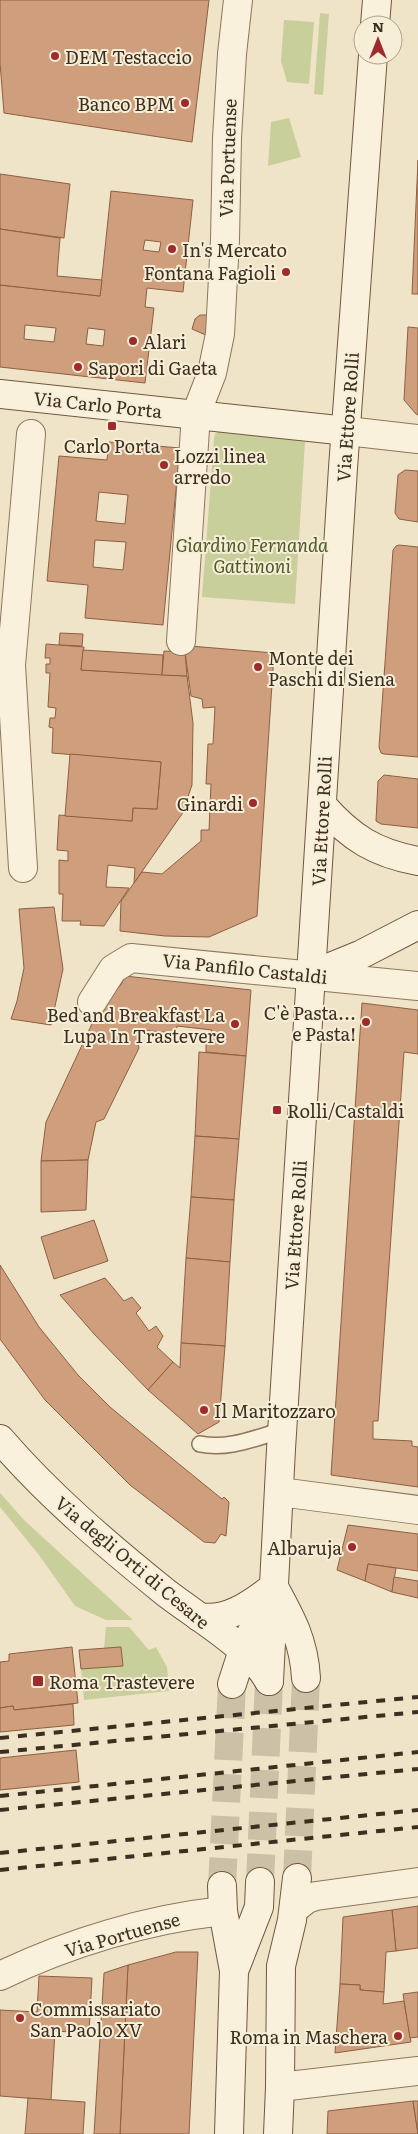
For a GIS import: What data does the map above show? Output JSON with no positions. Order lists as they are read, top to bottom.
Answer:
{
  "streets": {
    "main road": [
      "Via Portuense",
      "Via Carlo Porta",
      "Via Ettore Rolli",
      "Via Panfilo Castaldi",
      "Via degli Orti di Cesare"
    ]
  },
  "crossings": [
    ["Via Portuense", "Via Carlo Porta"],
    ["Via Carlo Porta", "Via Ettore Rolli"],
    ["Via Ettore Rolli", "Via Panfilo Castaldi"],
    ["Via Ettore Rolli", "Via degli Orti di Cesare"]
  ],
  "parks": ["Giardino Fernanda Gattinoni"],
  "places": {
    "other": [
      "DEM Testaccio",
      "Banco BPM",
      "In's Mercato",
      "Fontana Fagioli",
      "Alari",
      "Sapori di Gaeta",
      "Lozzi linea arredo",
      "Monte dei Paschi di Siena",
      "Ginardi",
      "C'è Pasta... e Pasta!",
      "Bed and Breakfast La Lupa In Trastevere",
      "Il Maritozzaro",
      "Albaruja",
      "Commissariato San Paolo XV",
      "Roma in Maschera"
    ],
    "transit": ["Carlo Porta", "Rolli/Castaldi", "Roma Trastevere"]
  },
  "north": "top"
}
